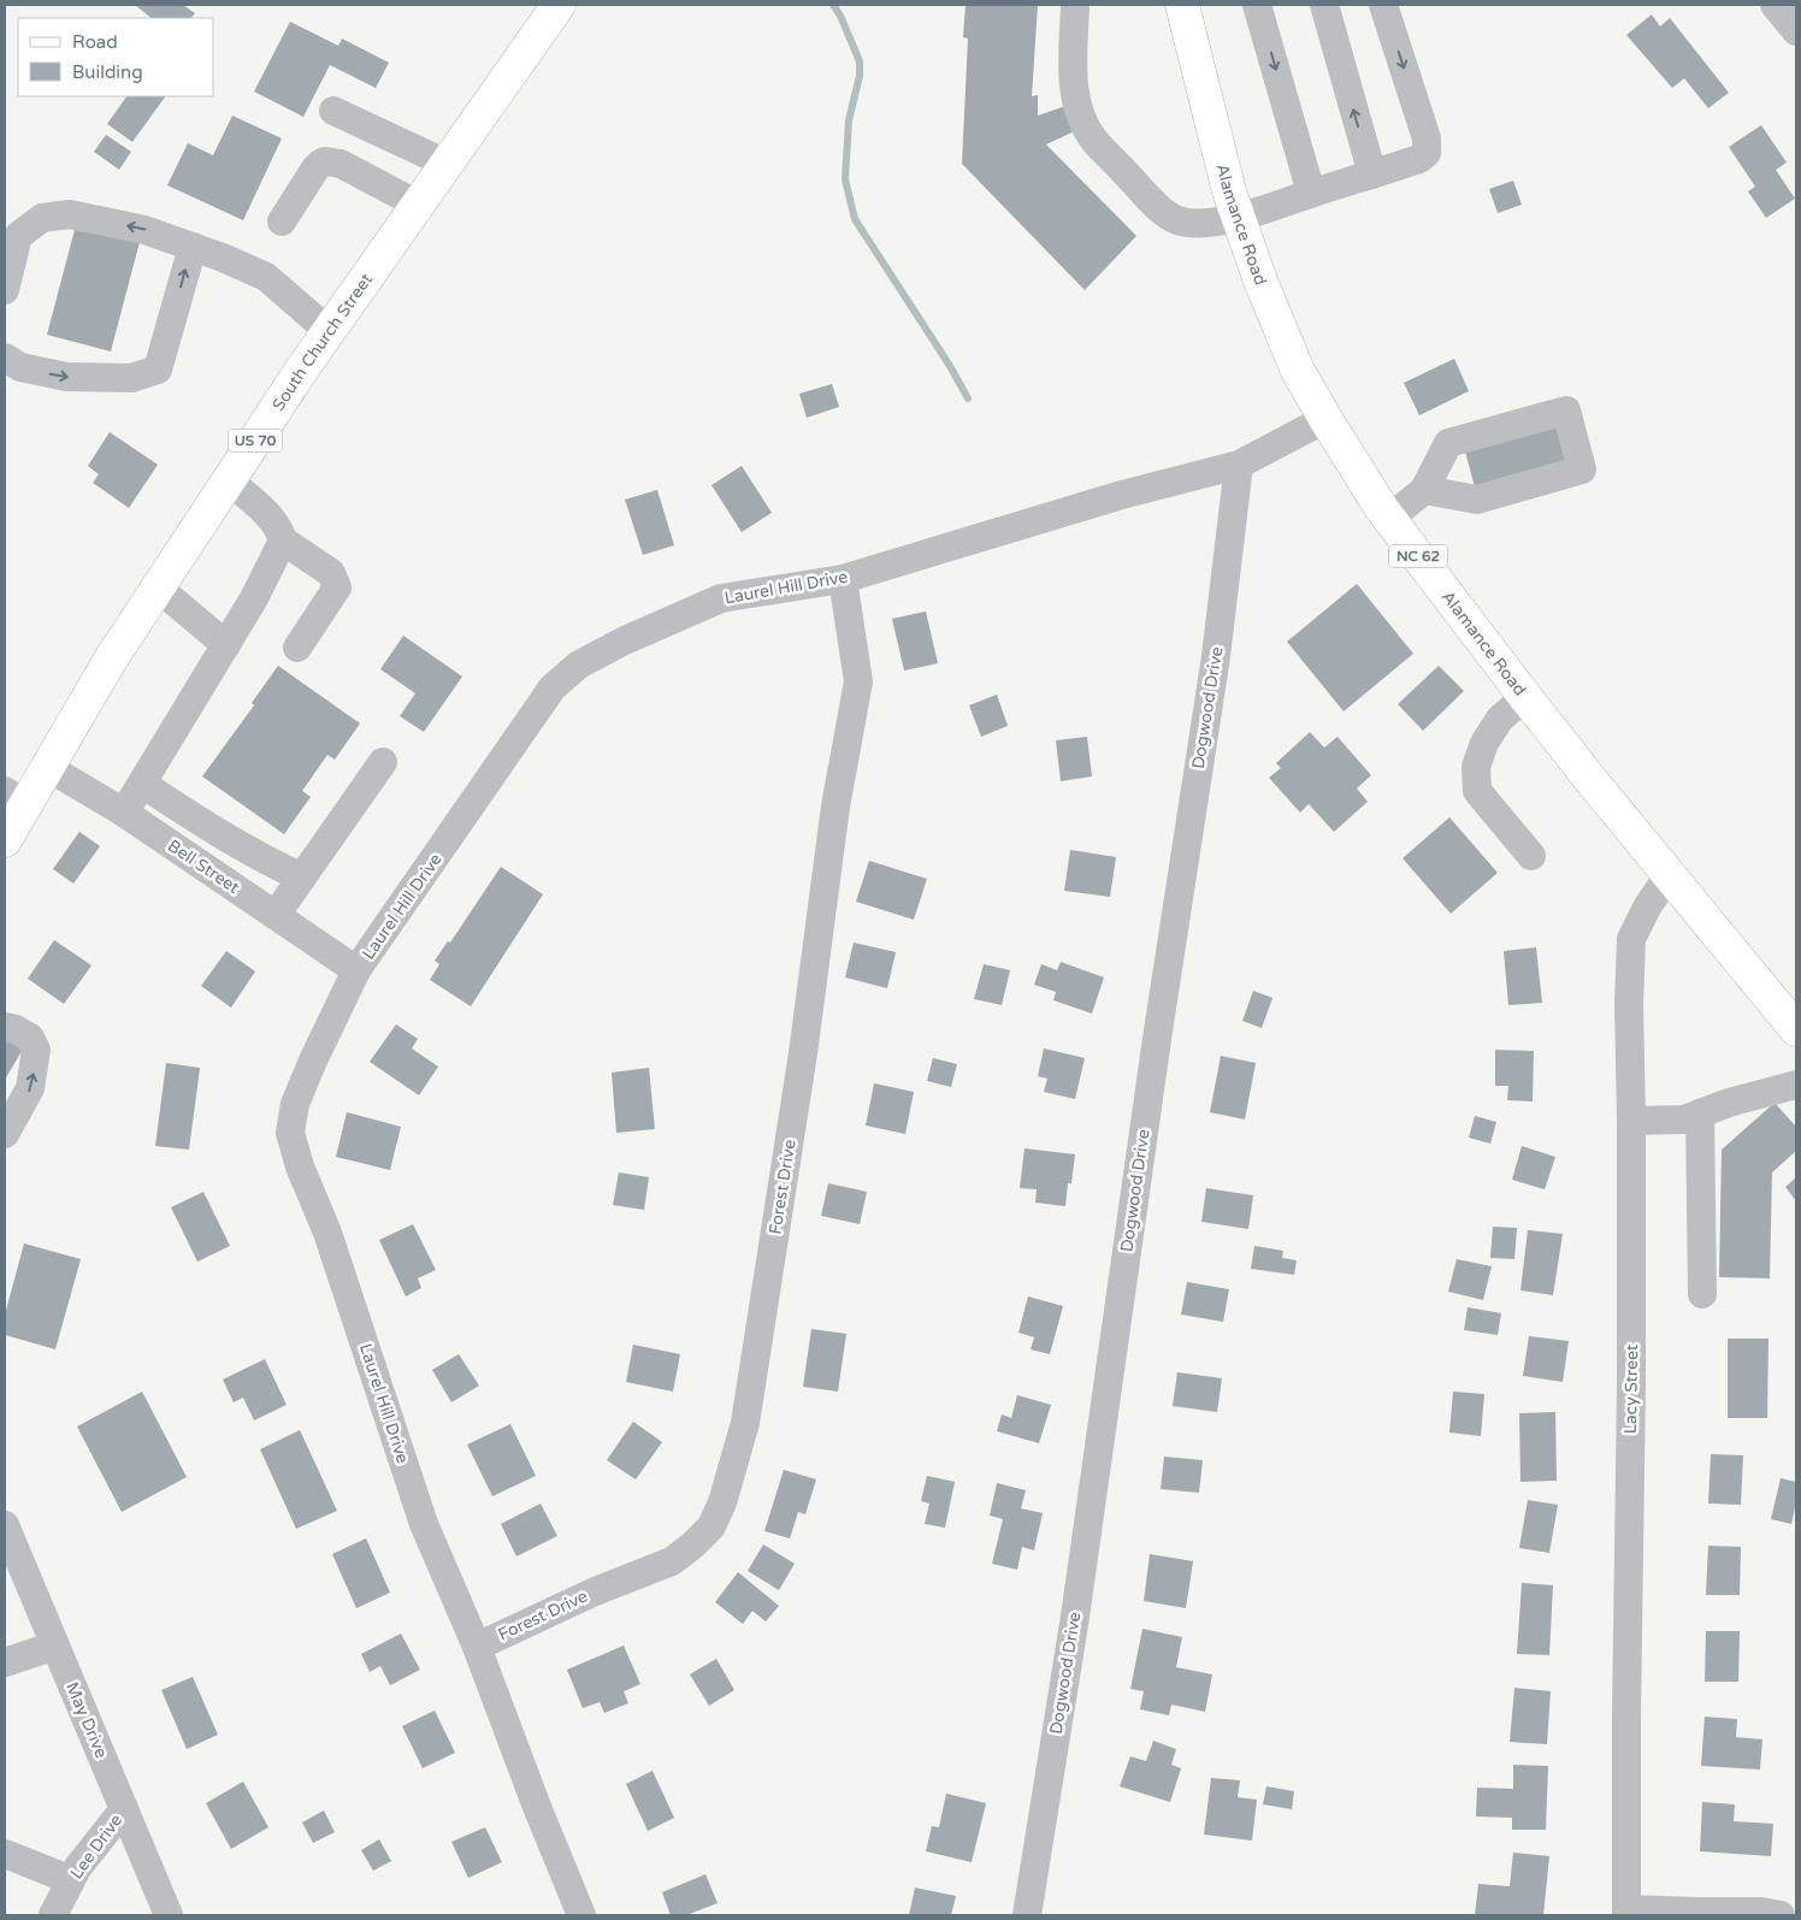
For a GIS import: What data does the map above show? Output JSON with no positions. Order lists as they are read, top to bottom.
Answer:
{
  "streets": {
    "main road": [
      "Alamance Road",
      "South Church Street",
      "US 70",
      "NC 62"
    ],
    "street": [
      "Laurel Hill Drive",
      "Dogwood Drive",
      "Bell Street",
      "Forest Drive",
      "Lacy Street",
      "May Drive",
      "Lee Drive"
    ]
  },
  "crossings": [
    ["Alamance Road", "Laurel Hill Drive"],
    ["Alamance Road", "Lacy Street"],
    ["South Church Street", "Bell Street"],
    ["Laurel Hill Drive", "Dogwood Drive"],
    ["Laurel Hill Drive", "Bell Street"],
    ["Laurel Hill Drive", "Forest Drive"],
    ["May Drive", "Lee Drive"]
  ],
  "legend": ["Road", "Building"]
}
